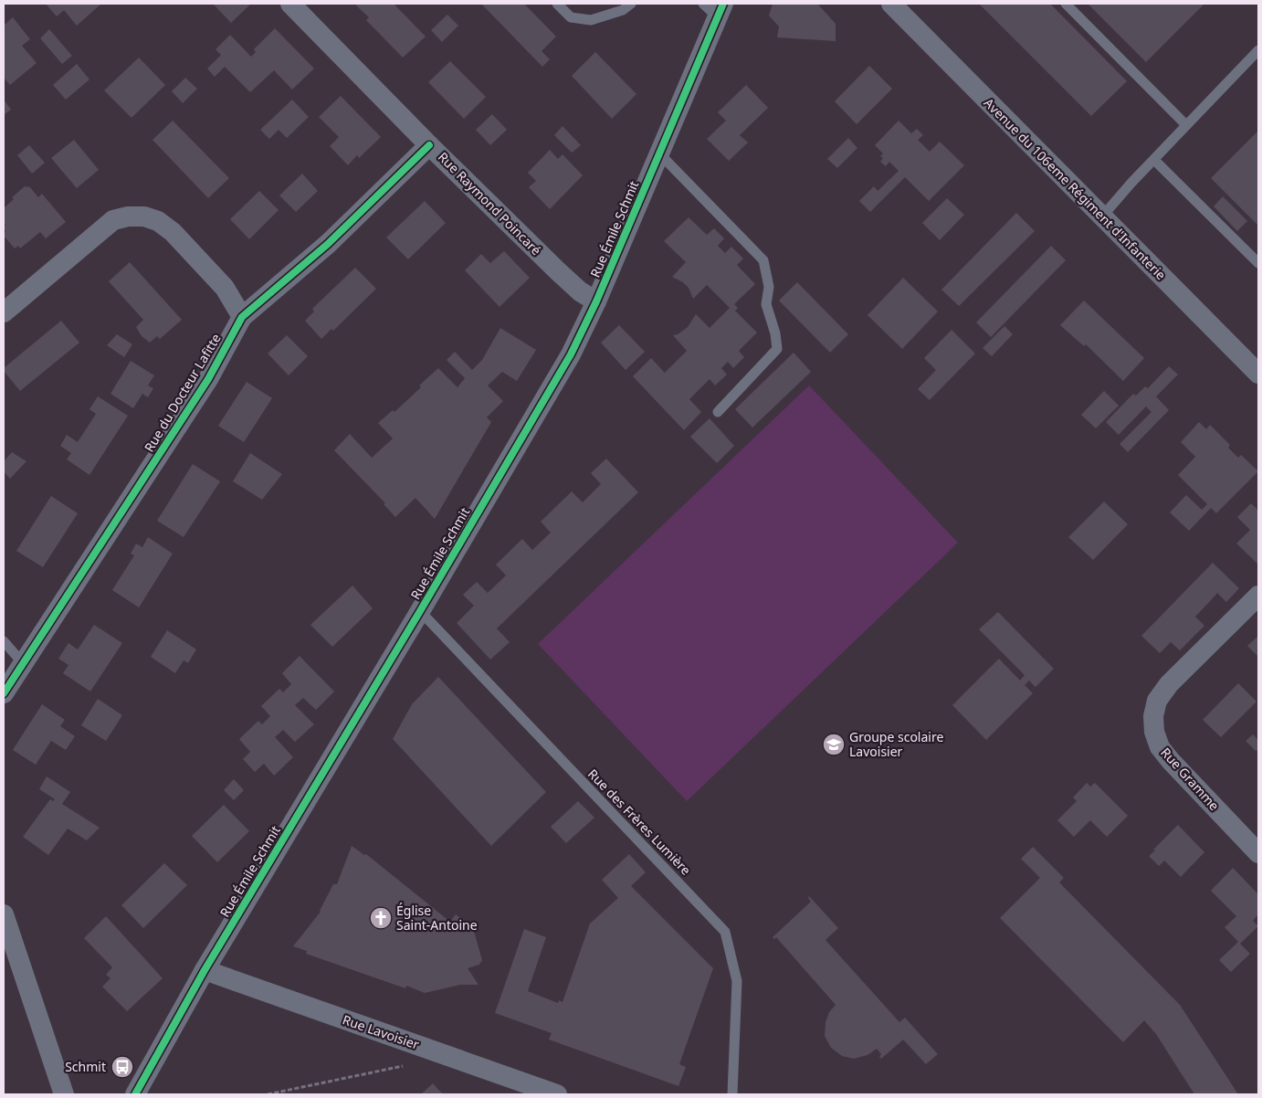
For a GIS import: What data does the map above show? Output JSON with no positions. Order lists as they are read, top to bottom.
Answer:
{
  "streets": {
    "street": [
      "Avenue du 106eme Régiment d'Infanterie",
      "Rue Raymond Poincaré",
      "Rue Émile Schmit",
      "Rue du Docteur Lafitte",
      "Rue Gramme",
      "Rue Lavoisier"
    ],
    "lane": ["Rue des Frères Lumière"]
  },
  "crossings": [
    ["Rue Raymond Poincaré", "Rue Émile Schmit"],
    ["Rue Raymond Poincaré", "Rue du Docteur Lafitte"],
    ["Rue Émile Schmit", "Rue des Frères Lumière"],
    ["Rue Émile Schmit", "Rue Lavoisier"]
  ],
  "places": {
    "school or university": ["Groupe scolaire Lavoisier"],
    "church": ["Église Saint-Antoine"],
    "bus stop": ["Schmit"]
  }
}
